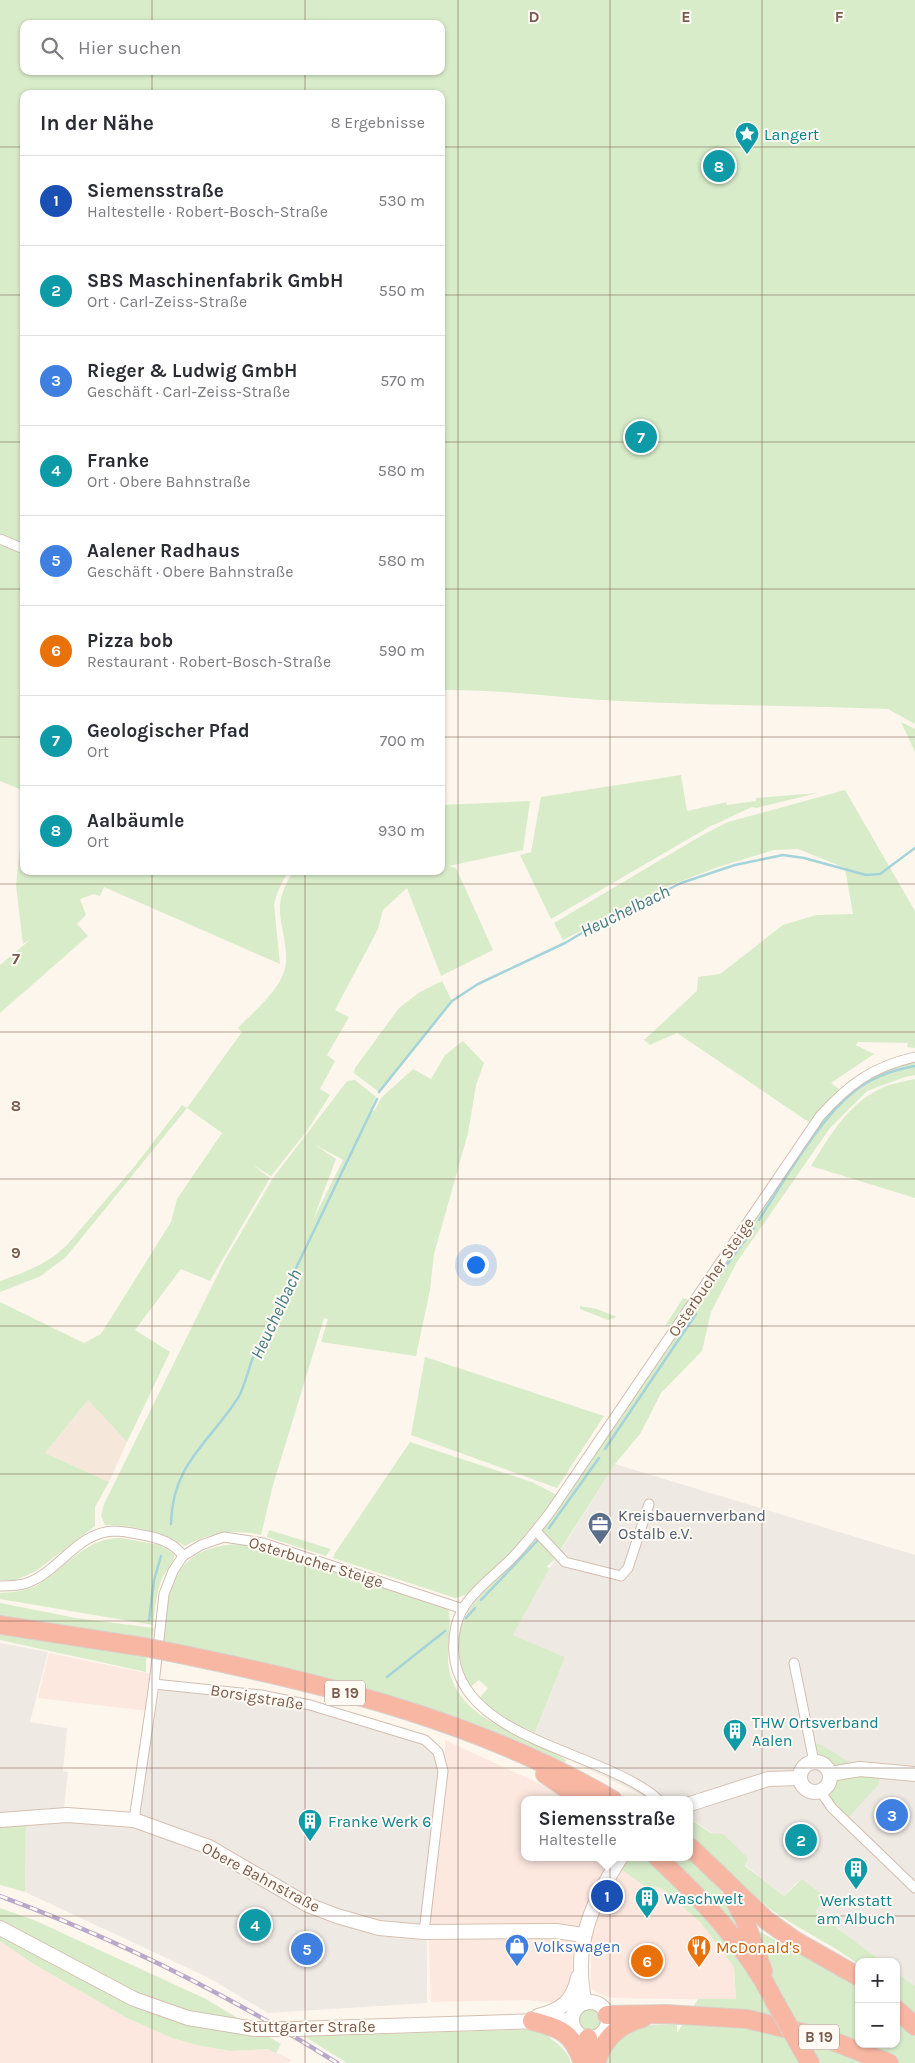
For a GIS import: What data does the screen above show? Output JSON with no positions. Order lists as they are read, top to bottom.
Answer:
{
  "streets": {
    "highway": ["B 19"],
    "street": [
      "Osterbucher Steige",
      "Borsigstraße",
      "Obere Bahnstraße",
      "Stuttgarter Straße"
    ]
  },
  "crossings": [
    ["B 19", "Stuttgarter Straße"],
    ["Borsigstraße", "Obere Bahnstraße"]
  ],
  "water": ["Heuchelbach"],
  "places": {
    "place": ["Langert"],
    "office": ["Kreisbauernverband Ostalb e.V."],
    "building": [
      "THW Ortsverband Aalen",
      "Franke Werk 6",
      "Werkstatt am Albuch",
      "Waschwelt"
    ],
    "shop": ["Volkswagen"],
    "restaurant": ["McDonald's"]
  },
  "page": {
    "search": "Hier suchen",
    "heading": ["In der Nähe", "8 Ergebnisse"],
    "pins": [
      "8",
      "7",
      "3",
      "2",
      "1",
      "4",
      "5",
      "6"
    ],
    "list": [
      {
        "mark": "1",
        "name": "Siemensstraße",
        "note": "Haltestelle · Robert-Bosch-Straße",
        "value": "530 m"
      },
      {
        "mark": "2",
        "name": "SBS Maschinenfabrik GmbH",
        "note": "Ort · Carl-Zeiss-Straße",
        "value": "550 m"
      },
      {
        "mark": "3",
        "name": "Rieger & Ludwig GmbH",
        "note": "Geschäft · Carl-Zeiss-Straße",
        "value": "570 m"
      },
      {
        "mark": "4",
        "name": "Franke",
        "note": "Ort · Obere Bahnstraße",
        "value": "580 m"
      },
      {
        "mark": "5",
        "name": "Aalener Radhaus",
        "note": "Geschäft · Obere Bahnstraße",
        "value": "580 m"
      },
      {
        "mark": "6",
        "name": "Pizza bob",
        "note": "Restaurant · Robert-Bosch-Straße",
        "value": "590 m"
      },
      {
        "mark": "7",
        "name": "Geologischer Pfad",
        "note": "Ort",
        "value": "700 m"
      },
      {
        "mark": "8",
        "name": "Aalbäumle",
        "note": "Ort",
        "value": "930 m"
      }
    ],
    "popup": ["Siemensstraße", "Haltestelle"],
    "map_buttons": ["+", "−"]
  },
  "grid": {
    "columns": ["D", "E", "F"],
    "rows": ["7", "8", "9"]
  }
}
